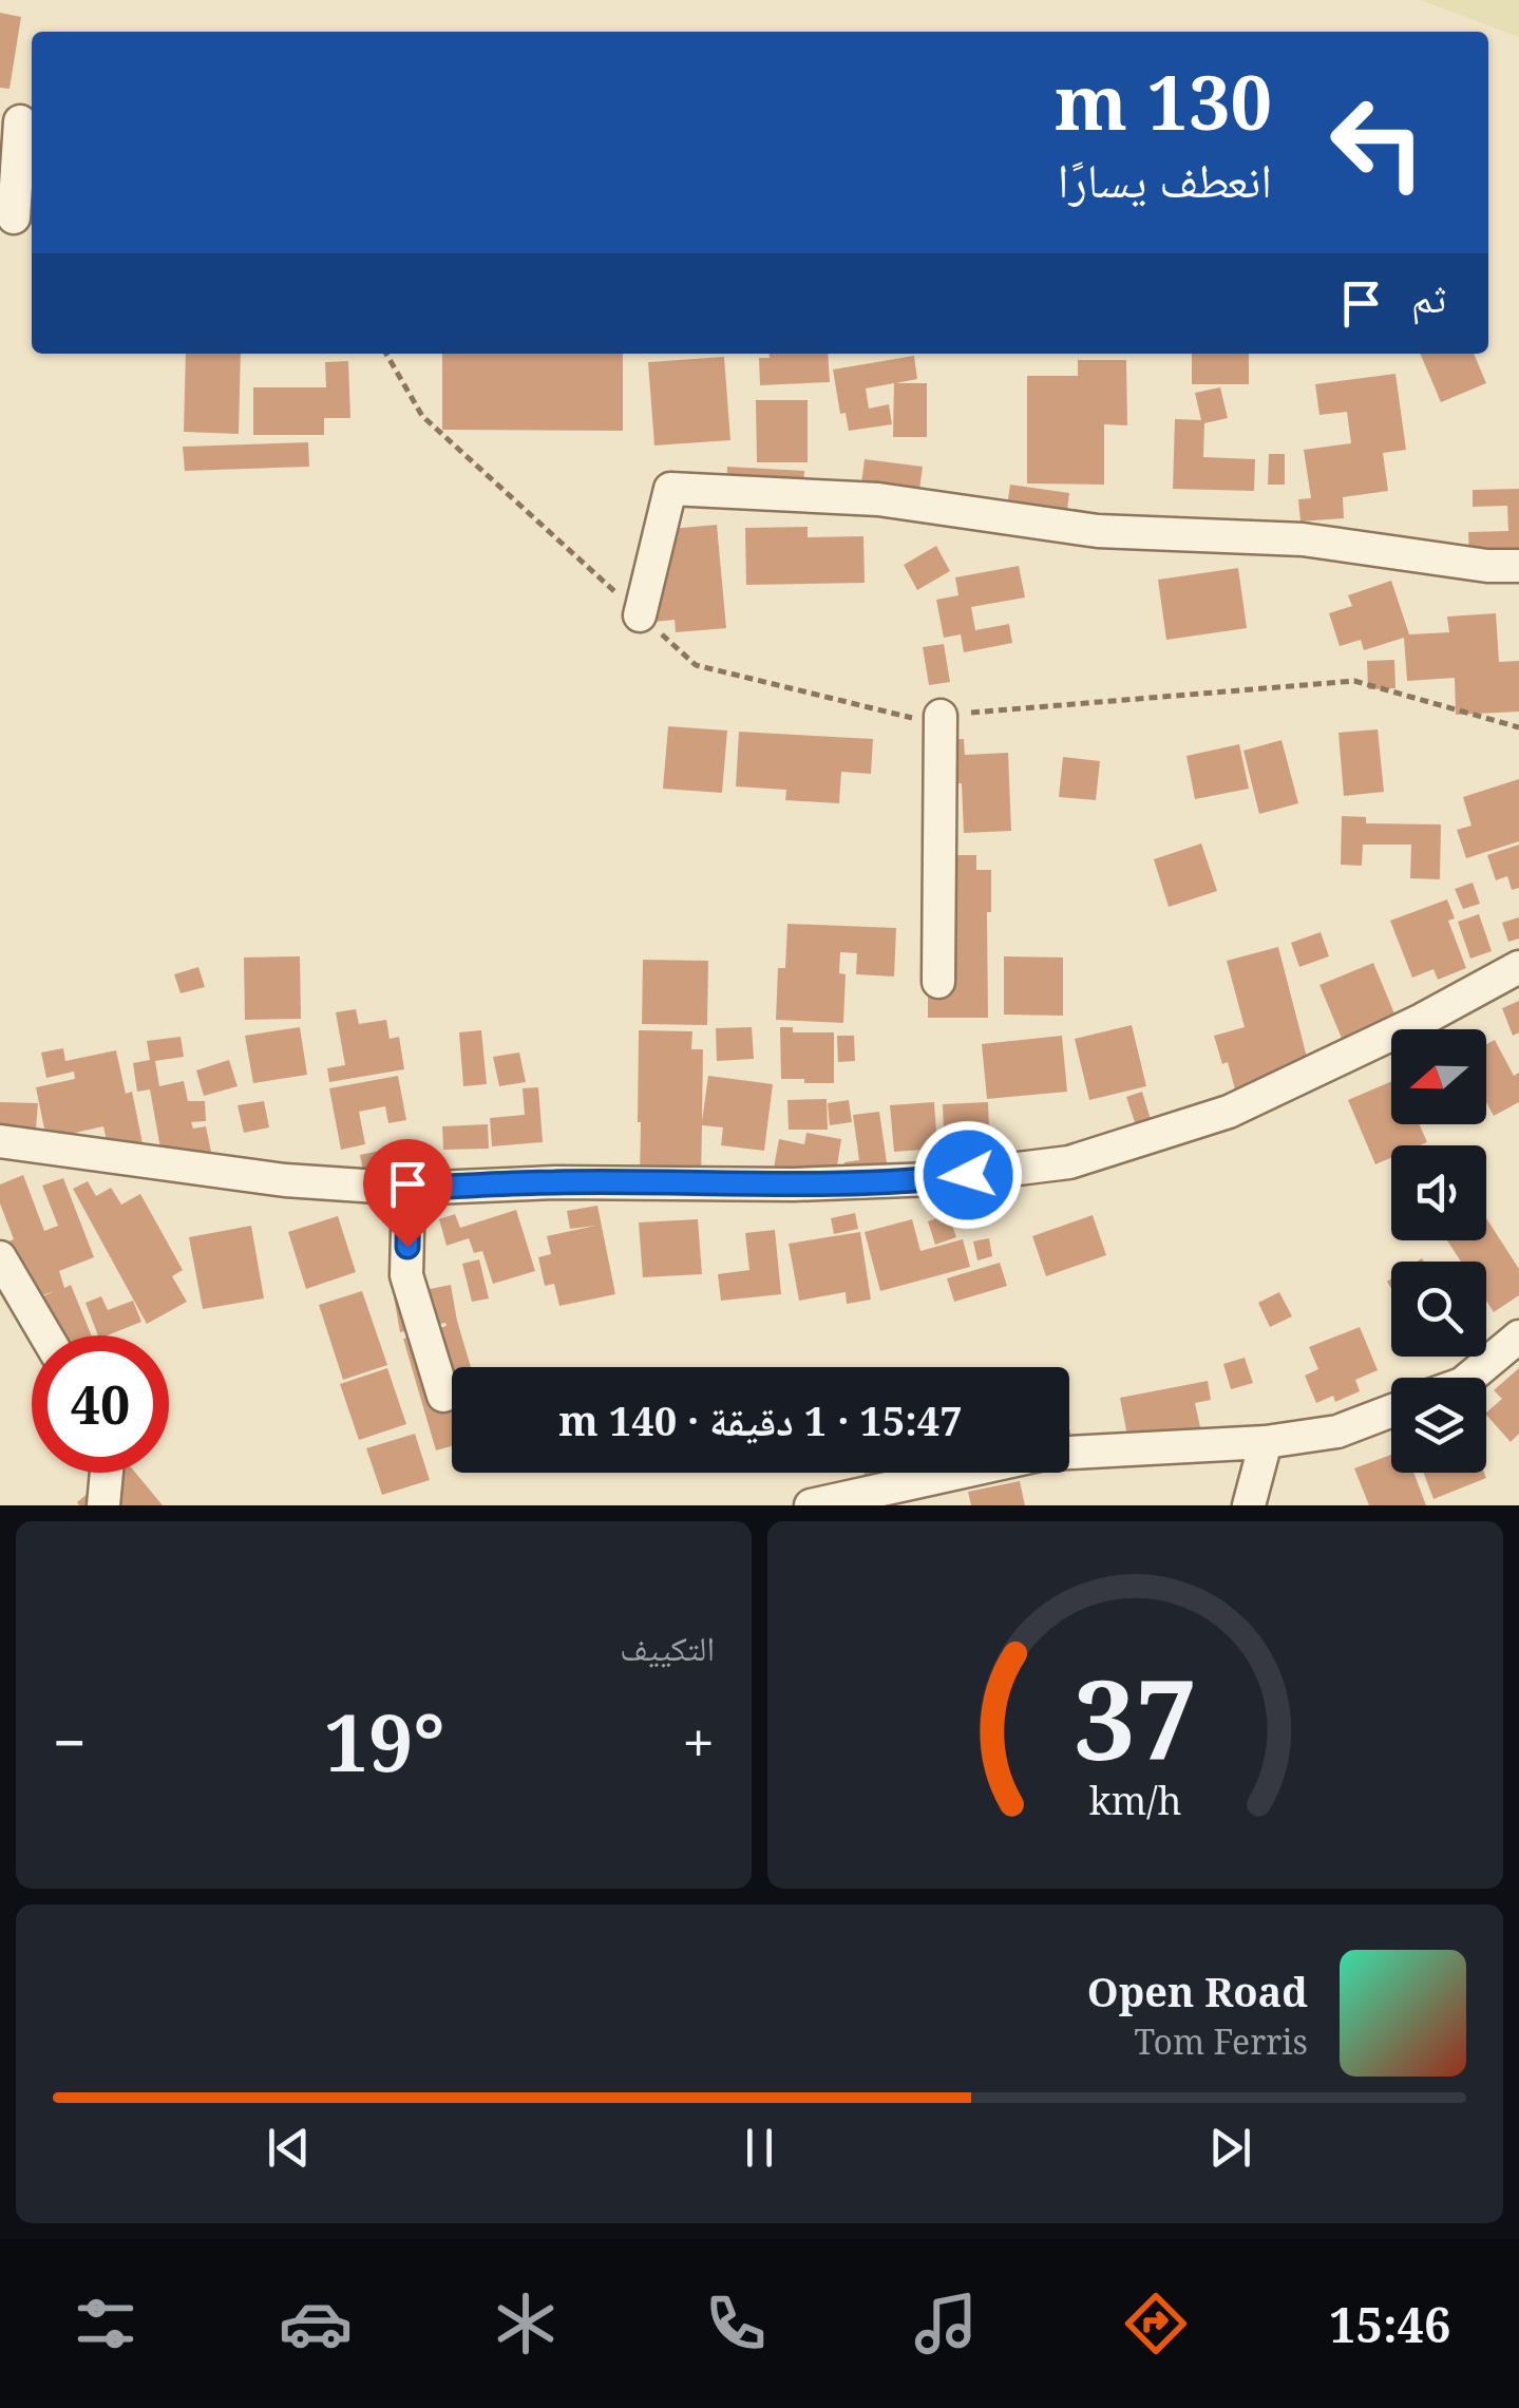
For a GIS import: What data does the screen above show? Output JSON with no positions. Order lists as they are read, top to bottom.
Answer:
{
  "north": "left",
  "page": {
    "turn": ["130 m", "انعطف يسارًا"],
    "then": "ثم",
    "limit": "40",
    "trip": "15:47 · 1 دقيقة · 140 m",
    "tile": "التكييف",
    "heat": ["−", "19°", "+"],
    "song": ["Open Road", "Tom Ferris"],
    "tabs": "15:46",
    "gauge": ["37", "km/h"]
  }
}
